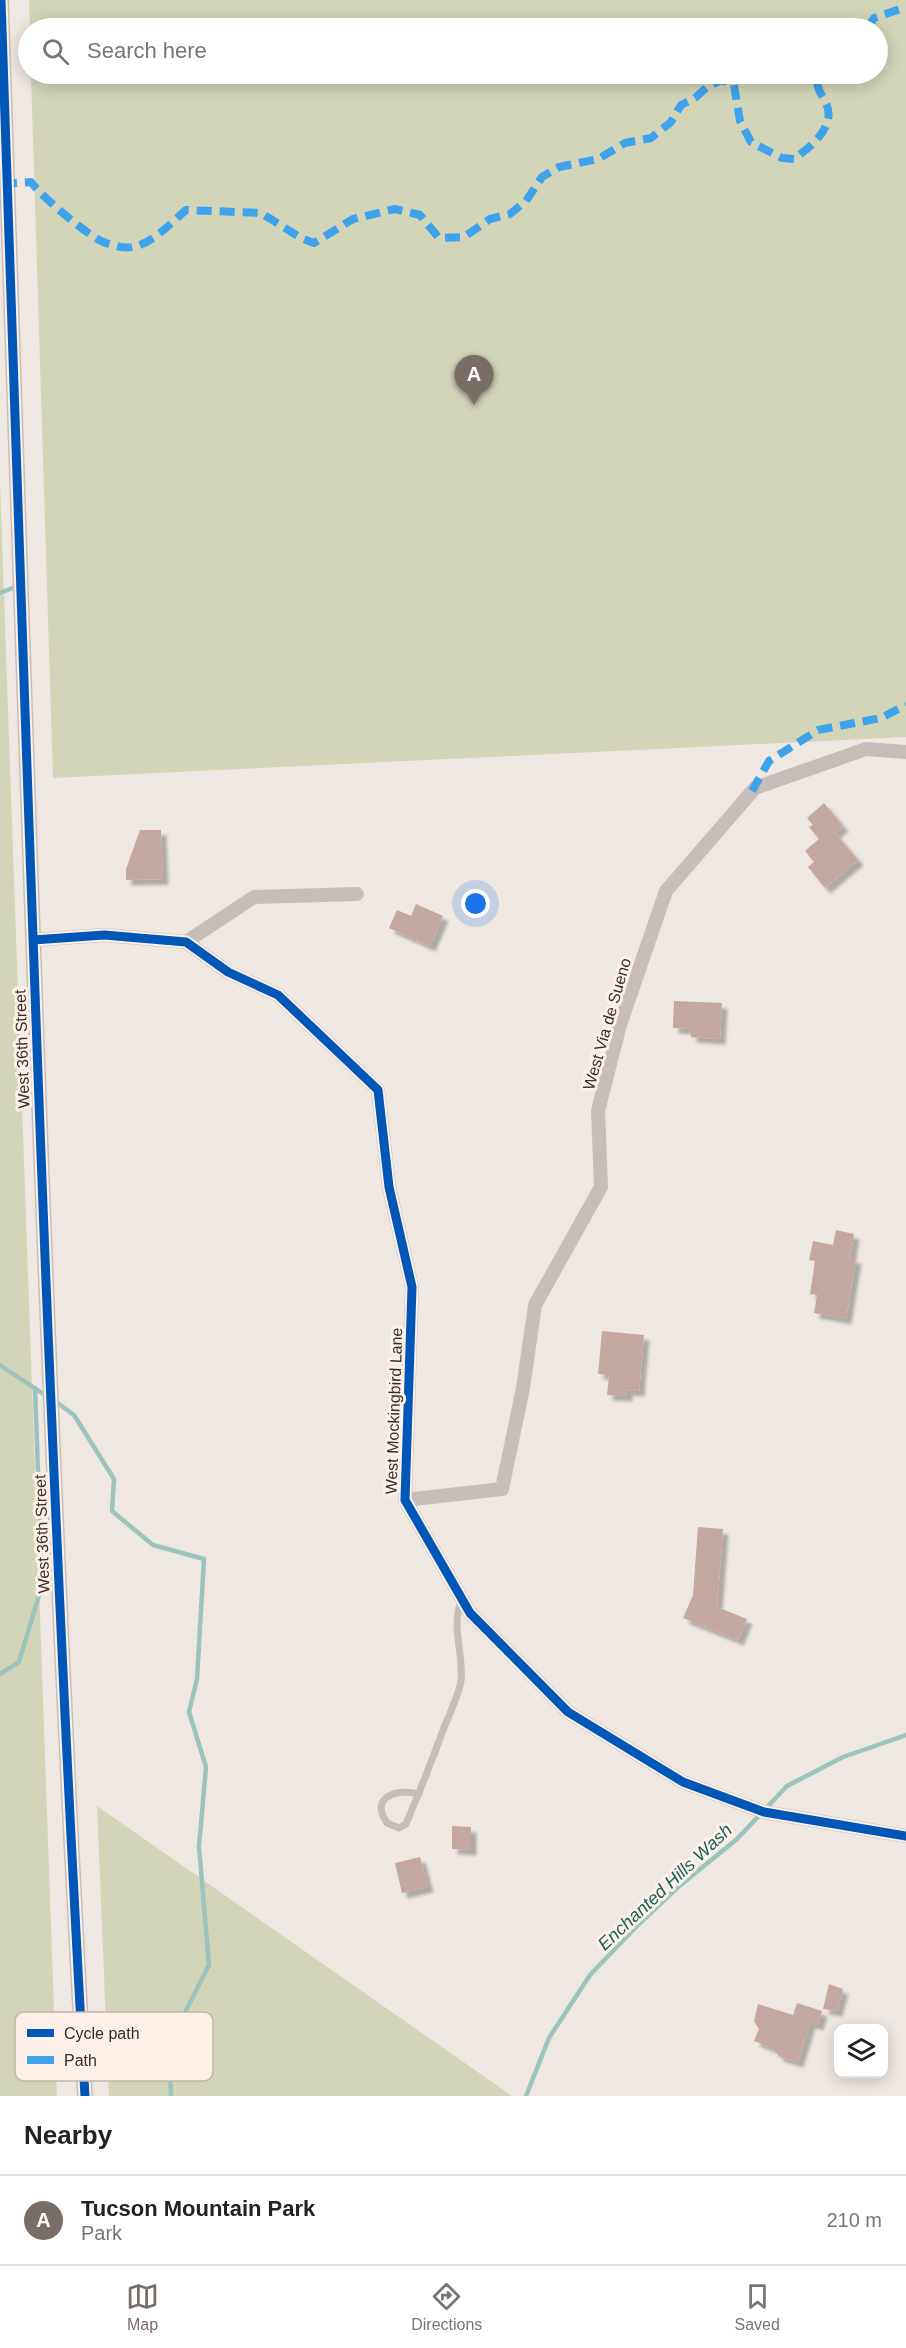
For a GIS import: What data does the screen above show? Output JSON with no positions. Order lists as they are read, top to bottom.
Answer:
{
  "streets": {
    "street": ["West Via de Sueno", "West 36th Street", "West Mockingbird Lane"]
  },
  "crossings": [
    ["West Via de Sueno", "West Mockingbird Lane"]
  ],
  "water": ["Enchanted Hills Wash"],
  "legend": ["Cycle path", "Path"],
  "page": {
    "search": "Search here",
    "pins": "A",
    "heading": "Nearby",
    "list": [
      {
        "mark": "A",
        "name": "Tucson Mountain Park",
        "note": "Park",
        "value": "210 m"
      }
    ],
    "nav": ["Map", "Directions", "Saved"]
  }
}
